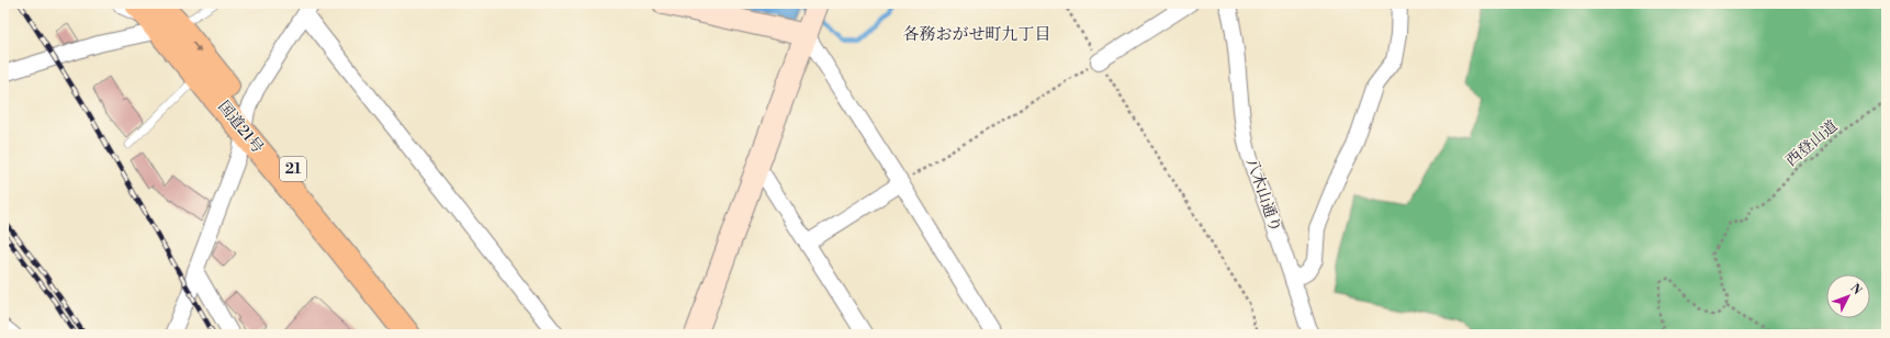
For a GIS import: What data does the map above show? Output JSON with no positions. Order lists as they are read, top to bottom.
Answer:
{
  "streets": {
    "highway": ["国道21号", "21"],
    "street": ["八木山通り"],
    "path": ["西登山道"]
  },
  "districts": ["各務おがせ町九丁目"],
  "north": "top right"
}
